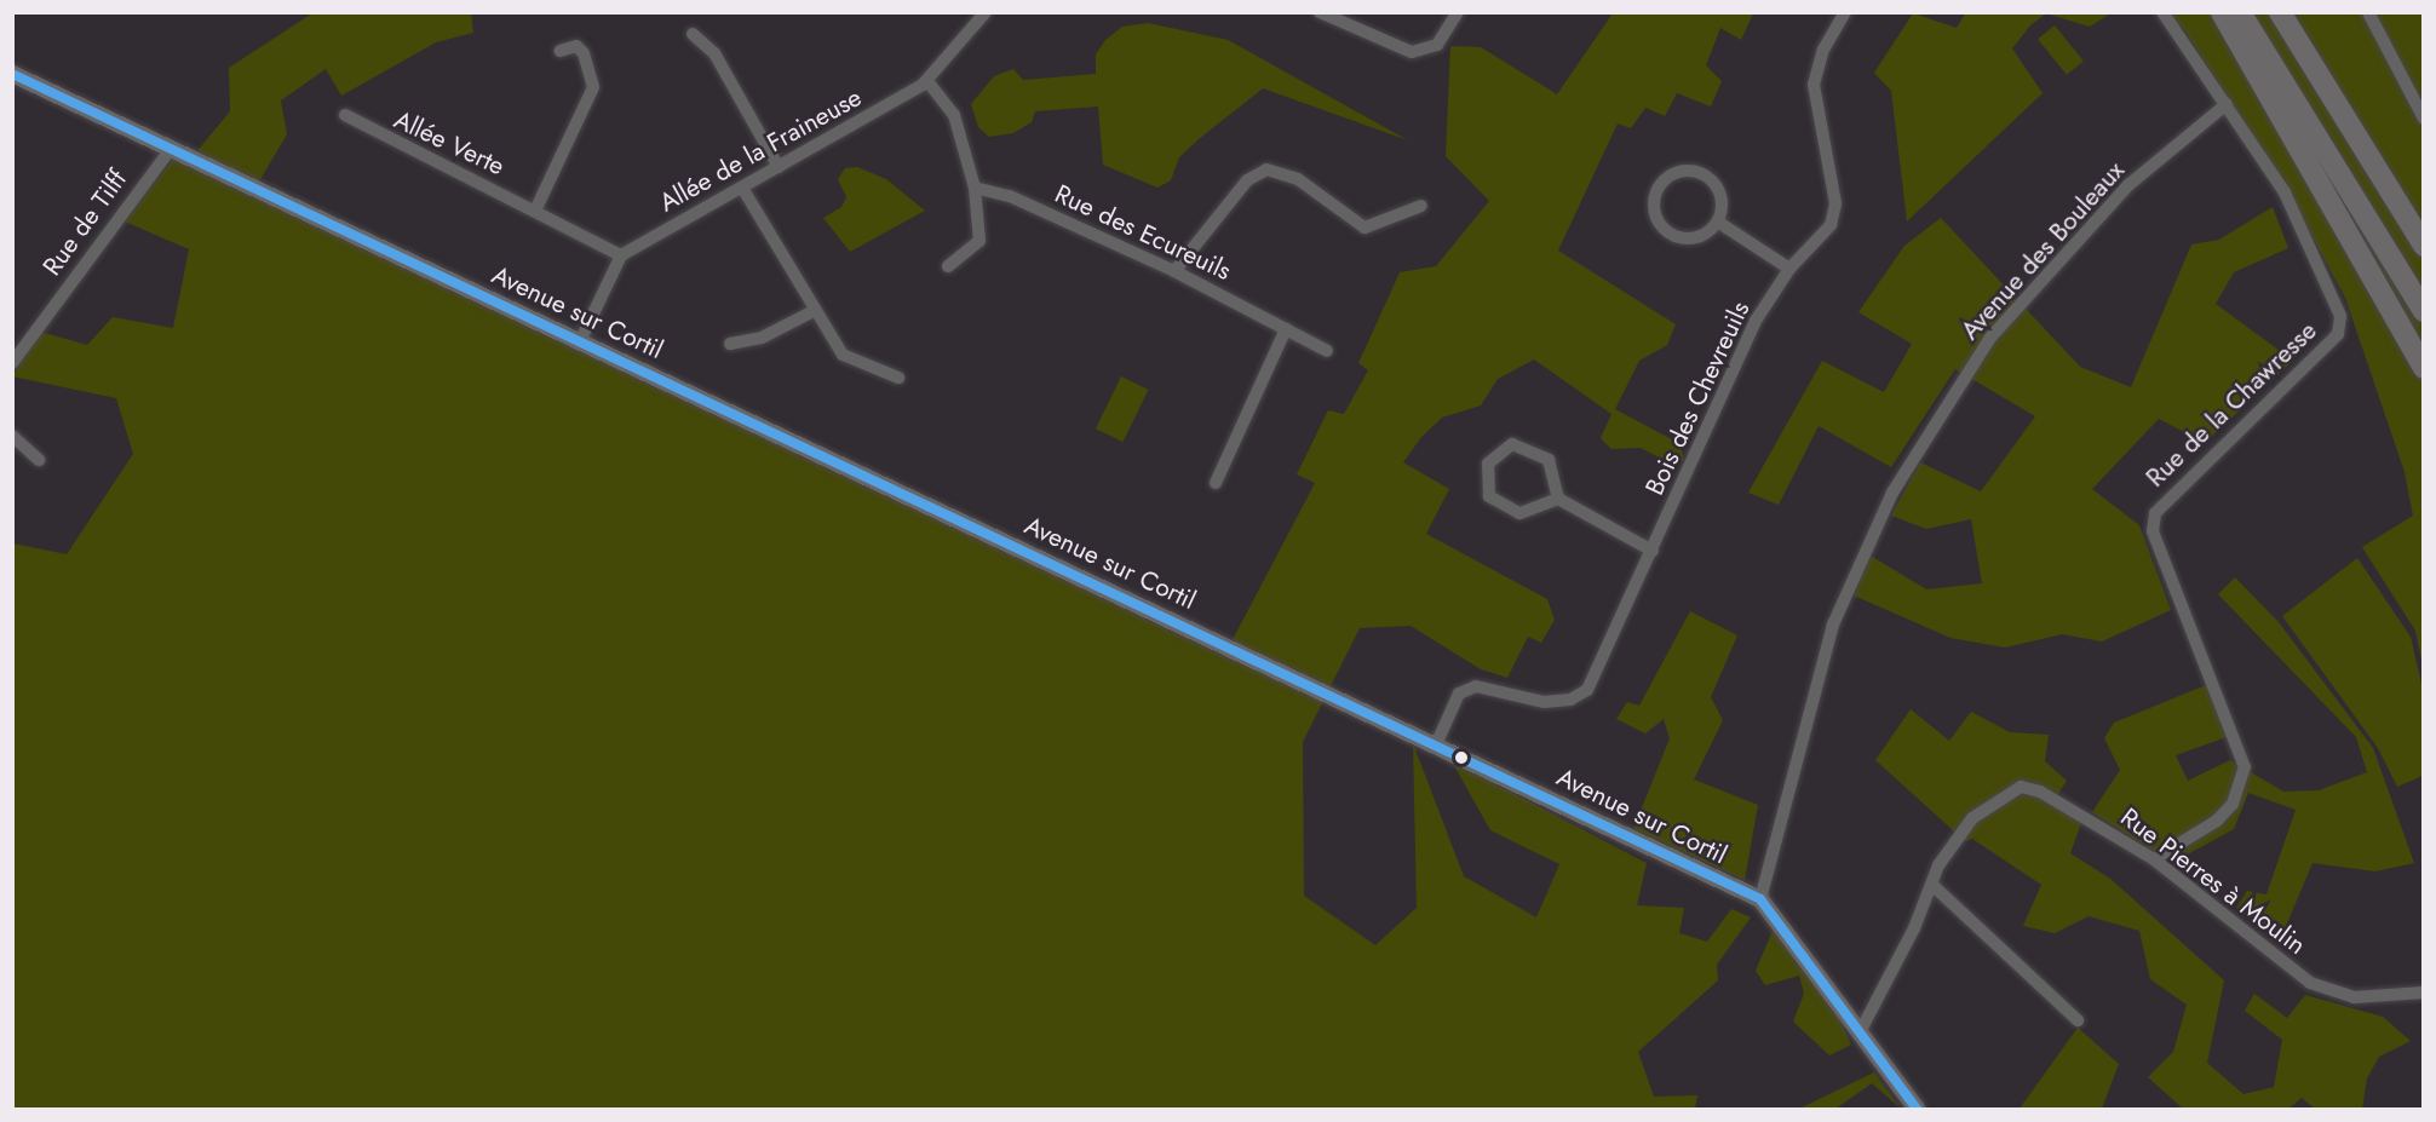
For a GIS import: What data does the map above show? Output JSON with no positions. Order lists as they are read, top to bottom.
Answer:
{
  "streets": {
    "main road": ["Avenue sur Cortil"],
    "street": [
      "Allée Verte",
      "Allée de la Fraineuse",
      "Rue de Tilff",
      "Rue des Ecureuils",
      "Avenue des Bouleaux",
      "Bois des Chevreuils",
      "Rue de la Chawresse",
      "Rue Pierres à Moulin"
    ]
  },
  "crossings": [
    ["Allée Verte", "Allée de la Fraineuse"],
    ["Rue de Tilff", "Avenue sur Cortil"],
    ["Avenue des Bouleaux", "Avenue sur Cortil"],
    ["Avenue des Bouleaux", "Rue de la Chawresse"],
    ["Avenue sur Cortil", "Bois des Chevreuils"],
    ["Avenue sur Cortil", "Rue Pierres à Moulin"],
    ["Rue de la Chawresse", "Rue Pierres à Moulin"]
  ]
}
